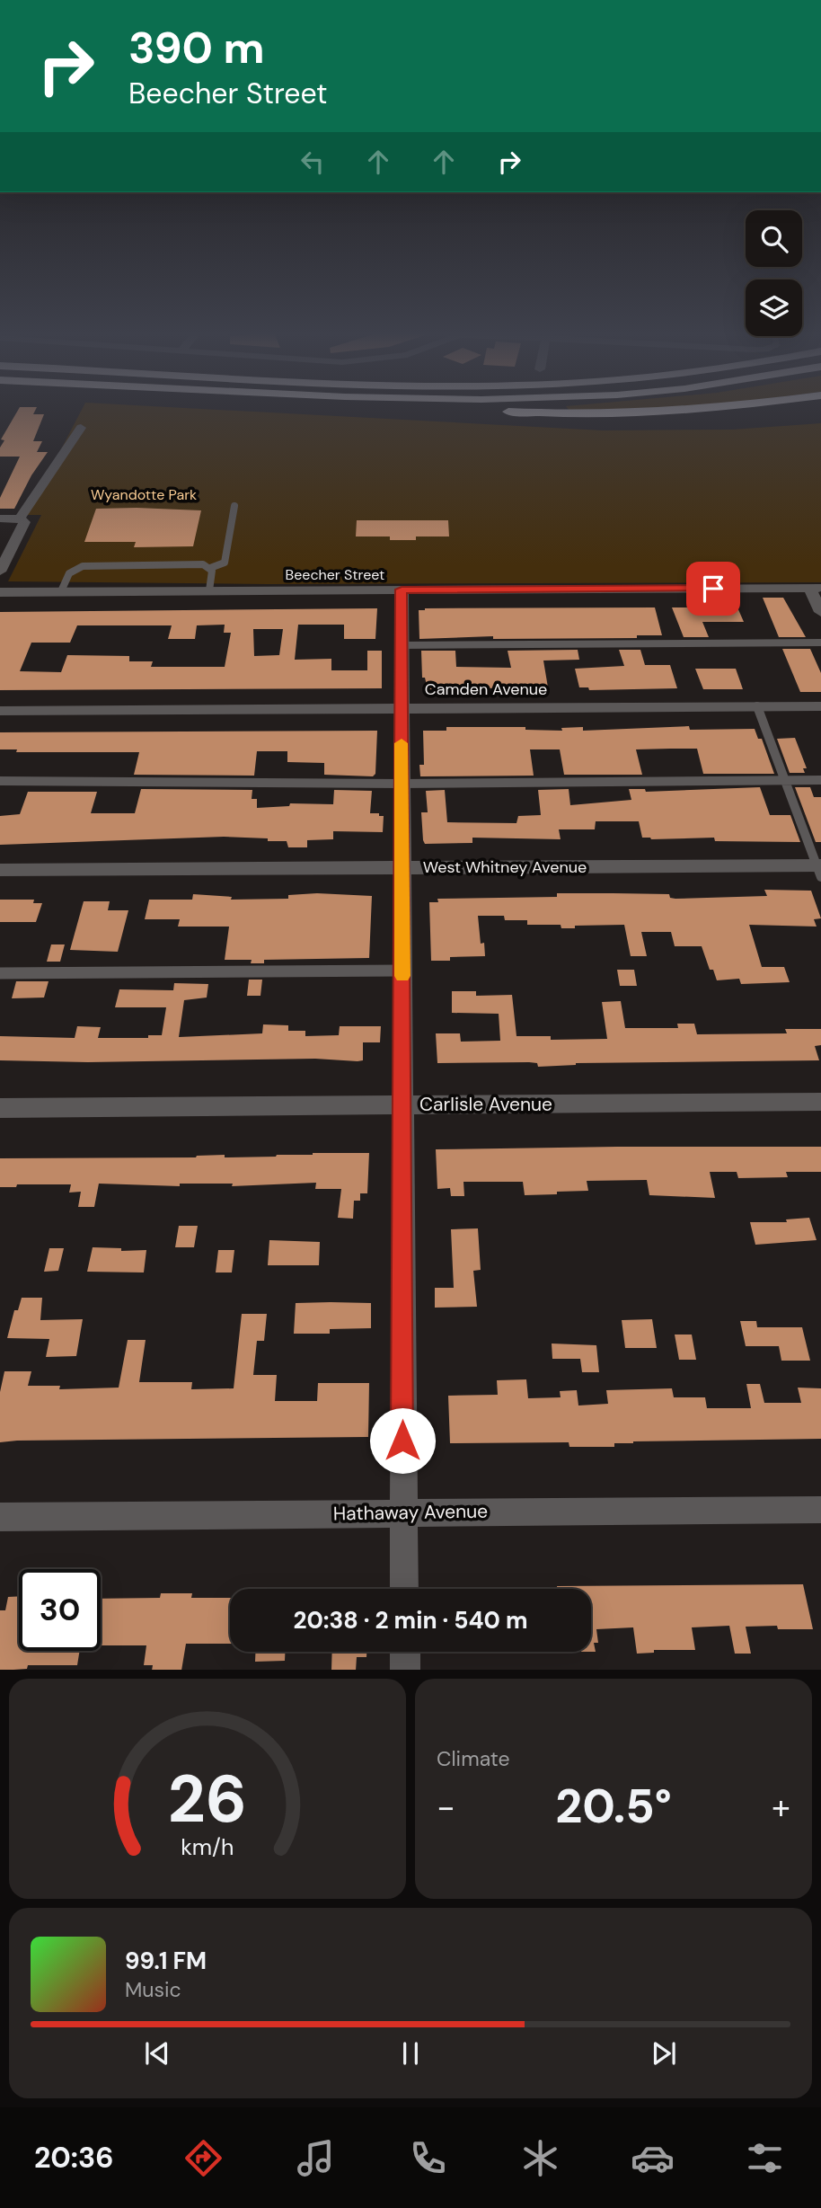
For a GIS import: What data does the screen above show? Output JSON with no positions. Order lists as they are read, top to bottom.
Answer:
{
  "streets": {
    "street": [
      "Beecher Street",
      "Camden Avenue",
      "West Whitney Avenue",
      "Carlisle Avenue",
      "Hathaway Avenue"
    ]
  },
  "parks": ["Wyandotte Park"],
  "page": {
    "turn": ["390 m", "Beecher Street"],
    "limit": "30",
    "trip": "20:38 · 2 min · 540 m",
    "tile": "Climate",
    "heat": ["−", "20.5°", "+"],
    "song": ["99.1 FM", "Music"],
    "tabs": "20:36",
    "gauge": ["26", "km/h"]
  }
}
